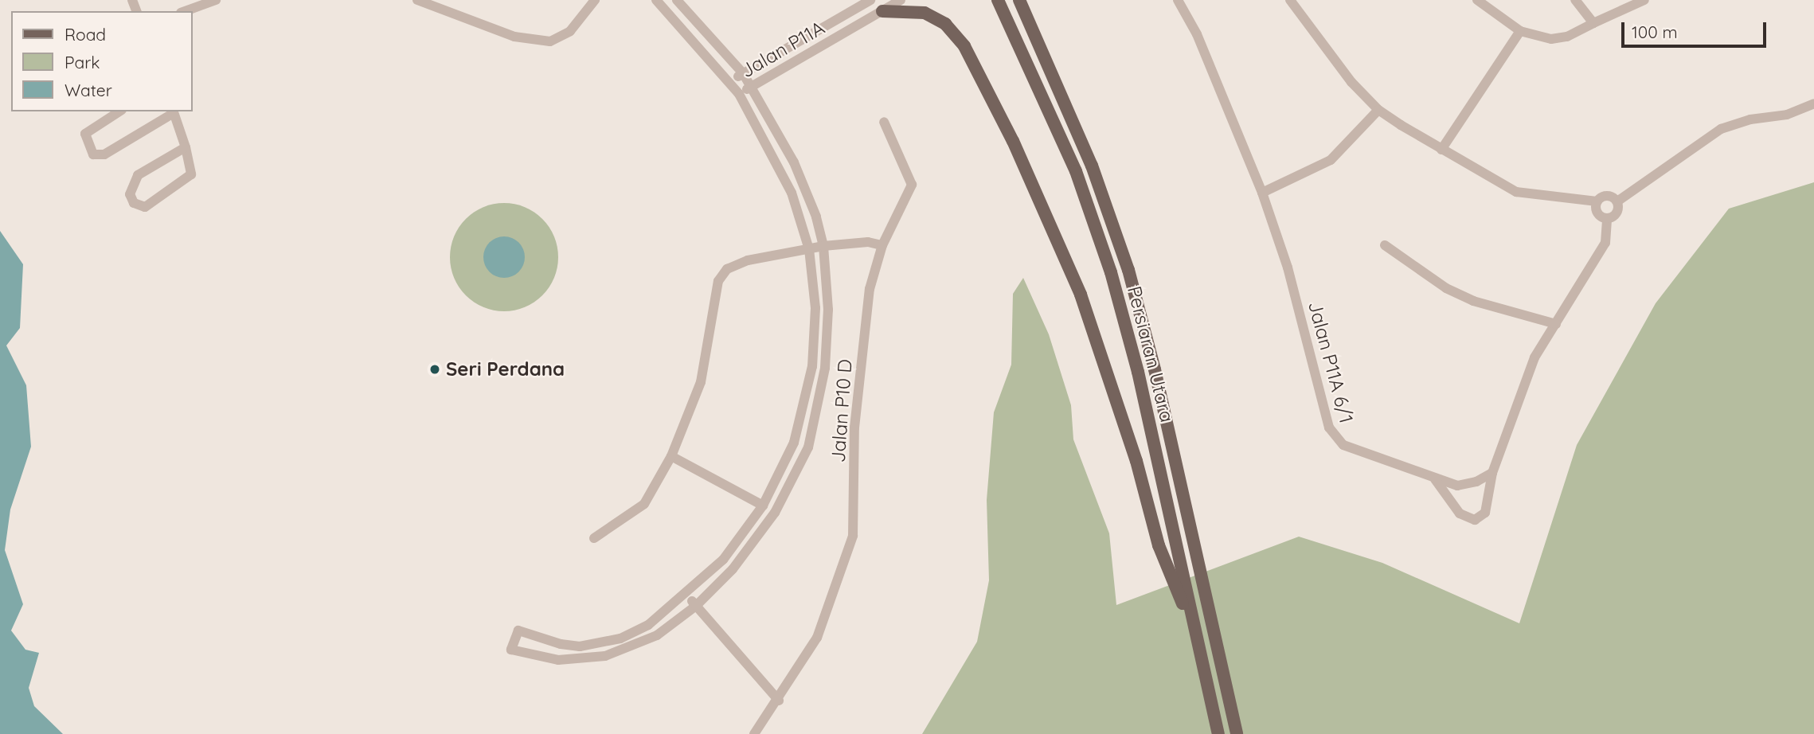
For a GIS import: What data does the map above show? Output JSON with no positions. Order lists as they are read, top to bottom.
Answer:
{
  "streets": {
    "main road": ["Persiaran Utara"],
    "street": ["Jalan P11A", "Jalan P11A 6/1", "Jalan P10 D"]
  },
  "places": ["Seri Perdana"],
  "legend": ["Road", "Park", "Water"],
  "scale_bar": "100 m"
}
